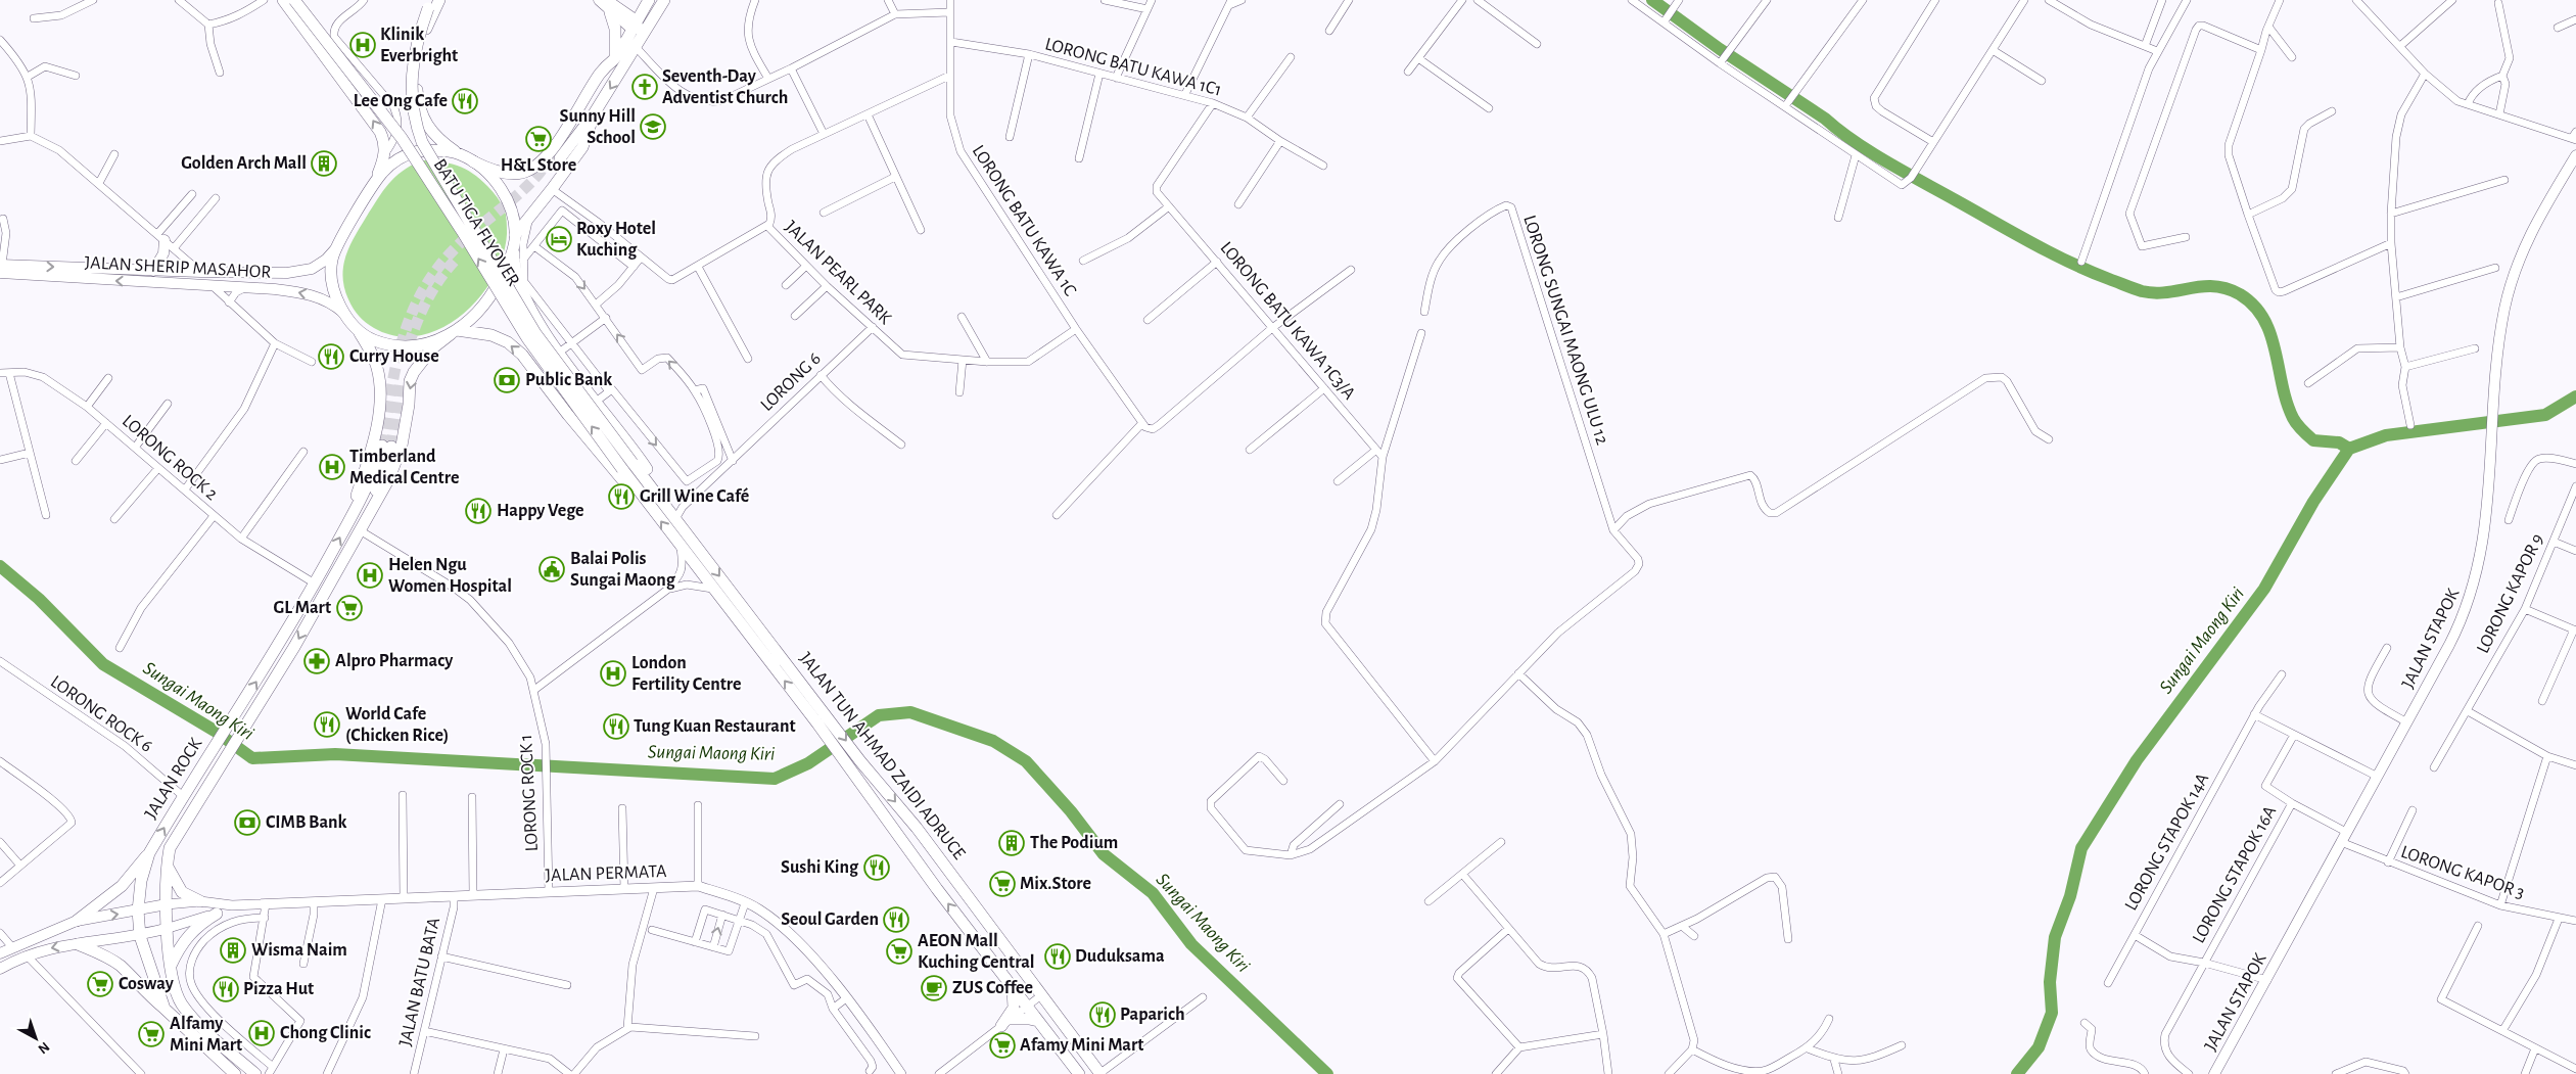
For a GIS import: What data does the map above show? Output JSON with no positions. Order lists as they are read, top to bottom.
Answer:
{
  "streets": {
    "main road": [
      "BATU TIGA FLYOVER",
      "JALAN SHERIP MASAHOR",
      "JALAN STAPOK",
      "JALAN TUN AHMAD ZAIDI ADRUCE",
      "JALAN ROCK"
    ],
    "street": [
      "LORONG BATU KAWA 1C1",
      "LORONG BATU KAWA 1C",
      "JALAN PEARL PARK",
      "LORONG BATU KAWA 1C3/A",
      "LORONG SUNGAI MAONG ULU 12",
      "LORONG 6",
      "LORONG ROCK 2",
      "LORONG KAPOR 9",
      "LORONG ROCK 6",
      "LORONG ROCK 1",
      "LORONG STAPOK 14A",
      "LORONG KAPOR 3",
      "JALAN PERMATA",
      "LORONG STAPOK 16A",
      "JALAN BATU BATA"
    ]
  },
  "crossings": [
    ["LORONG BATU KAWA 1C1", "LORONG BATU KAWA 1C"],
    ["LORONG BATU KAWA 1C1", "LORONG BATU KAWA 1C3/A"],
    ["LORONG BATU KAWA 1C", "JALAN PEARL PARK"],
    ["BATU TIGA FLYOVER", "JALAN TUN AHMAD ZAIDI ADRUCE"],
    ["JALAN PEARL PARK", "LORONG 6"],
    ["LORONG 6", "JALAN TUN AHMAD ZAIDI ADRUCE"],
    ["LORONG ROCK 2", "JALAN ROCK"],
    ["JALAN STAPOK", "LORONG KAPOR 3"],
    ["LORONG ROCK 6", "JALAN ROCK"],
    ["JALAN ROCK", "LORONG ROCK 1"],
    ["JALAN ROCK", "JALAN PERMATA"],
    ["LORONG ROCK 1", "JALAN PERMATA"],
    ["JALAN PERMATA", "JALAN BATU BATA"]
  ],
  "water": ["Sungai Maong Kiri"],
  "places": {
    "hospital": [
      "Klinik Everbright",
      "Timberland Medical Centre",
      "Helen Ngu Women Hospital",
      "London Fertility Centre",
      "Chong Clinic"
    ],
    "church": ["Seventh-Day Adventist Church"],
    "restaurant": [
      "Lee Ong Cafe",
      "Curry House",
      "Grill Wine Café",
      "Happy Vege",
      "World Cafe (Chicken Rice)",
      "Tung Kuan Restaurant",
      "Sushi King",
      "Seoul Garden",
      "Duduksama",
      "Pizza Hut",
      "Paparich"
    ],
    "school or university": ["Sunny Hill School"],
    "supermarket": [
      "H&L Store",
      "GL Mart",
      "Mix.Store",
      "AEON Mall Kuching Central",
      "Cosway",
      "Alfamy Mini Mart",
      "Afamy Mini Mart"
    ],
    "building": ["Golden Arch Mall", "The Podium", "Wisma Naim"],
    "hotel": ["Roxy Hotel Kuching"],
    "bank": ["Public Bank", "CIMB Bank"],
    "public building": ["Balai Polis Sungai Maong"],
    "pharmacy": ["Alpro Pharmacy"],
    "cafe": ["ZUS Coffee"]
  },
  "north": "bottom right"
}
